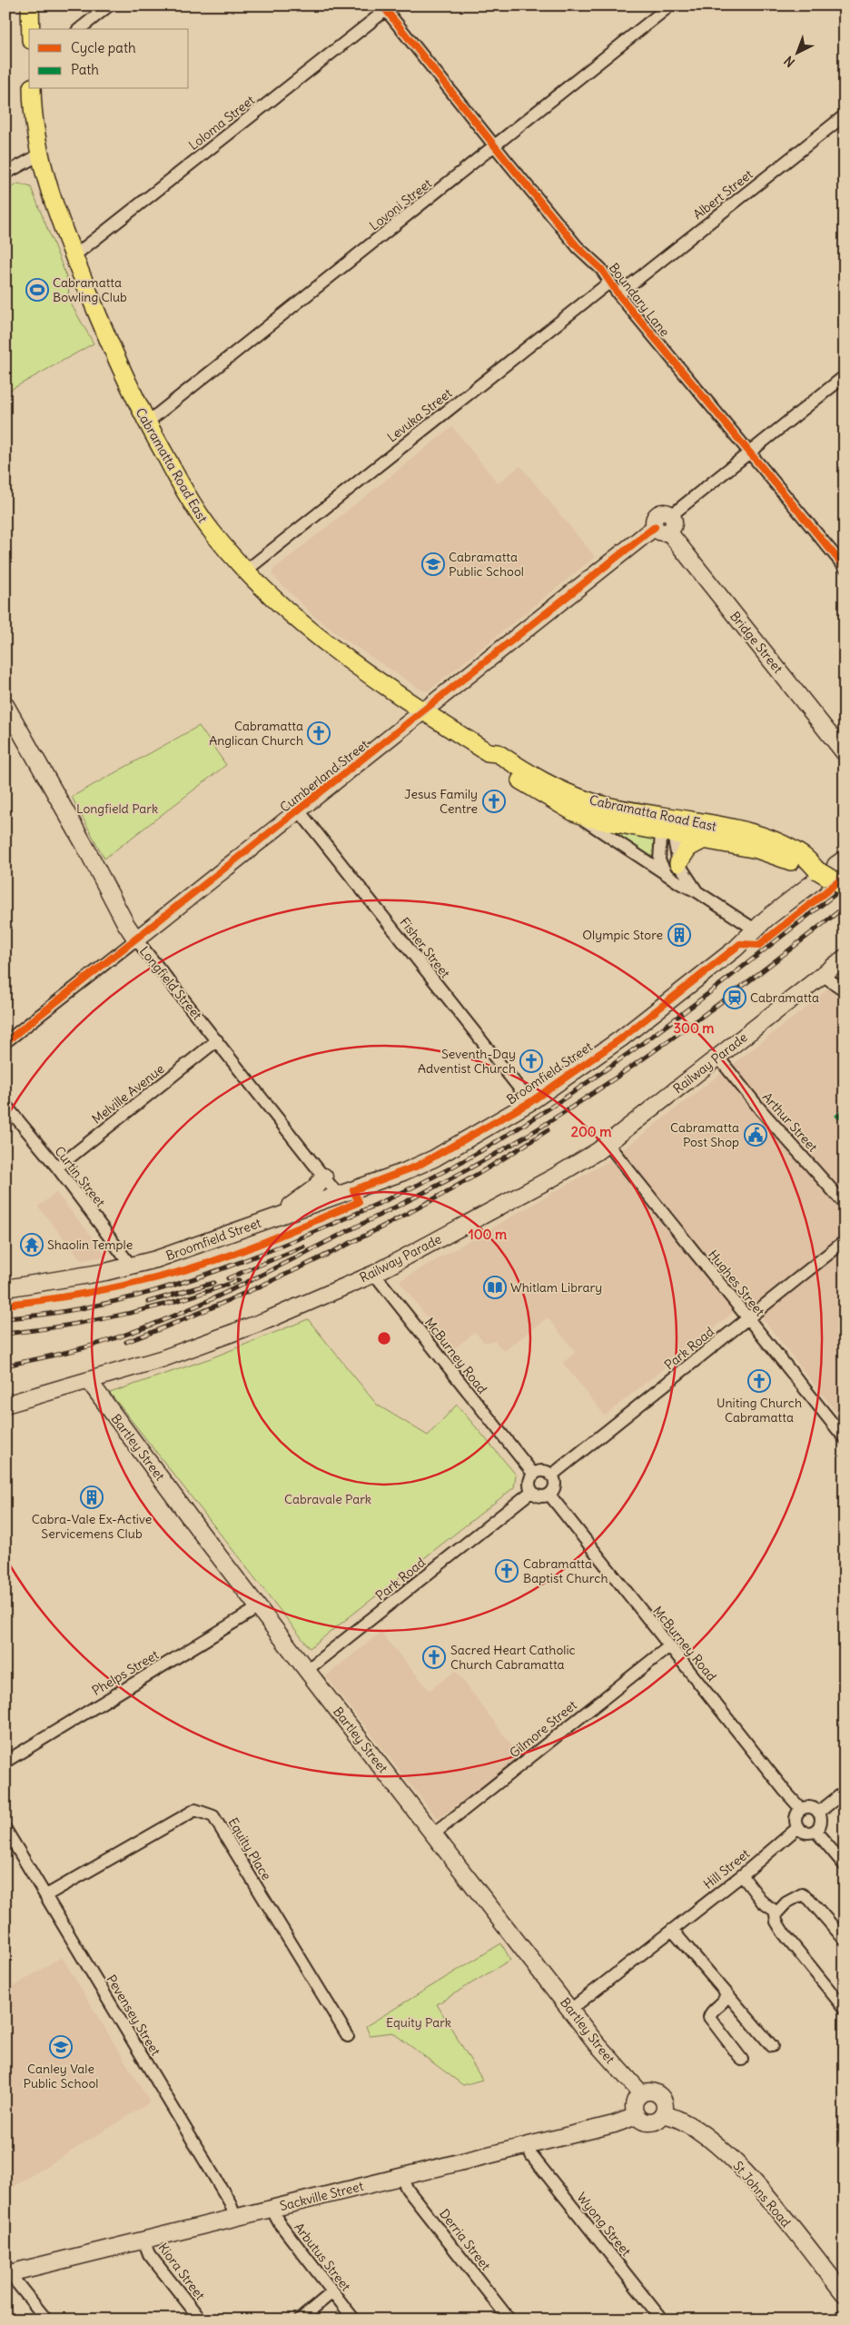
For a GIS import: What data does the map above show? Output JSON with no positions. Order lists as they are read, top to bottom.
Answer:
{
  "streets": {
    "main road": [
      "Cabramatta Road East",
      "Bridge Street",
      "Cumberland Street",
      "Longfield Street",
      "Railway Parade",
      "Broomfield Street",
      "Bartley Street",
      "St Johns Road",
      "Sackville Street"
    ],
    "street": [
      "Loloma Street",
      "Albert Street",
      "Lovoni Street",
      "Boundary Lane",
      "Levuka Street",
      "Fisher Street",
      "Melville Avenue",
      "Arthur Street",
      "Curtin Street",
      "Hughes Street",
      "Park Road",
      "McBurney Road",
      "Phelps Street",
      "Gilmore Street",
      "Equity Place",
      "Hill Street",
      "Pevensey Street",
      "Wyong Street",
      "Derria Street",
      "Arbutus Street",
      "Kiora Street"
    ]
  },
  "crossings": [
    ["Loloma Street", "Boundary Lane"],
    ["Loloma Street", "Cabramatta Road East"],
    ["Albert Street", "Boundary Lane"],
    ["Lovoni Street", "Boundary Lane"],
    ["Lovoni Street", "Cabramatta Road East"],
    ["Boundary Lane", "Levuka Street"],
    ["Boundary Lane", "Cumberland Street"],
    ["Levuka Street", "Cabramatta Road East"],
    ["Cabramatta Road East", "Cumberland Street"],
    ["Cabramatta Road East", "Broomfield Street"],
    ["Bridge Street", "Cumberland Street"],
    ["Cumberland Street", "Fisher Street"],
    ["Cumberland Street", "Longfield Street"],
    ["Fisher Street", "Broomfield Street"],
    ["Longfield Street", "Broomfield Street"],
    ["Longfield Street", "Melville Avenue"],
    ["Railway Parade", "Arthur Street"],
    ["Railway Parade", "Hughes Street"],
    ["Railway Parade", "McBurney Road"],
    ["Railway Parade", "Bartley Street"],
    ["Broomfield Street", "Curtin Street"],
    ["Melville Avenue", "Curtin Street"],
    ["Hughes Street", "Park Road"],
    ["Park Road", "McBurney Road"],
    ["Park Road", "Bartley Street"],
    ["McBurney Road", "Gilmore Street"],
    ["McBurney Road", "Hill Street"],
    ["Bartley Street", "Phelps Street"],
    ["Bartley Street", "Gilmore Street"],
    ["Bartley Street", "Hill Street"],
    ["Bartley Street", "St Johns Road"],
    ["Bartley Street", "Sackville Street"],
    ["Equity Place", "Pevensey Street"],
    ["Pevensey Street", "Sackville Street"],
    ["St Johns Road", "Sackville Street"],
    ["Sackville Street", "Wyong Street"],
    ["Sackville Street", "Derria Street"],
    ["Sackville Street", "Arbutus Street"],
    ["Sackville Street", "Kiora Street"]
  ],
  "parks": ["Longfield Park", "Cabravale Park", "Equity Park"],
  "places": {
    "sports": ["Cabramatta Bowling Club"],
    "school or university": ["Cabramatta Public School", "Canley Vale Public School"],
    "church": [
      "Cabramatta Anglican Church",
      "Jesus Family Centre",
      "Seventh-Day Adventist Church",
      "Uniting Church Cabramatta",
      "Cabramatta Baptist Church",
      "Sacred Heart Catholic Church Cabramatta"
    ],
    "building": ["Olympic Store", "Cabra-Vale Ex-Active Servicemens Club"],
    "station": ["Cabramatta"],
    "public building": ["Cabramatta Post Shop"],
    "temple": ["Shaolin Temple"],
    "library": ["Whitlam Library"]
  },
  "legend": ["Cycle path", "Path"],
  "north": "bottom left",
  "rings": ["300 m", "200 m", "100 m"]
}
